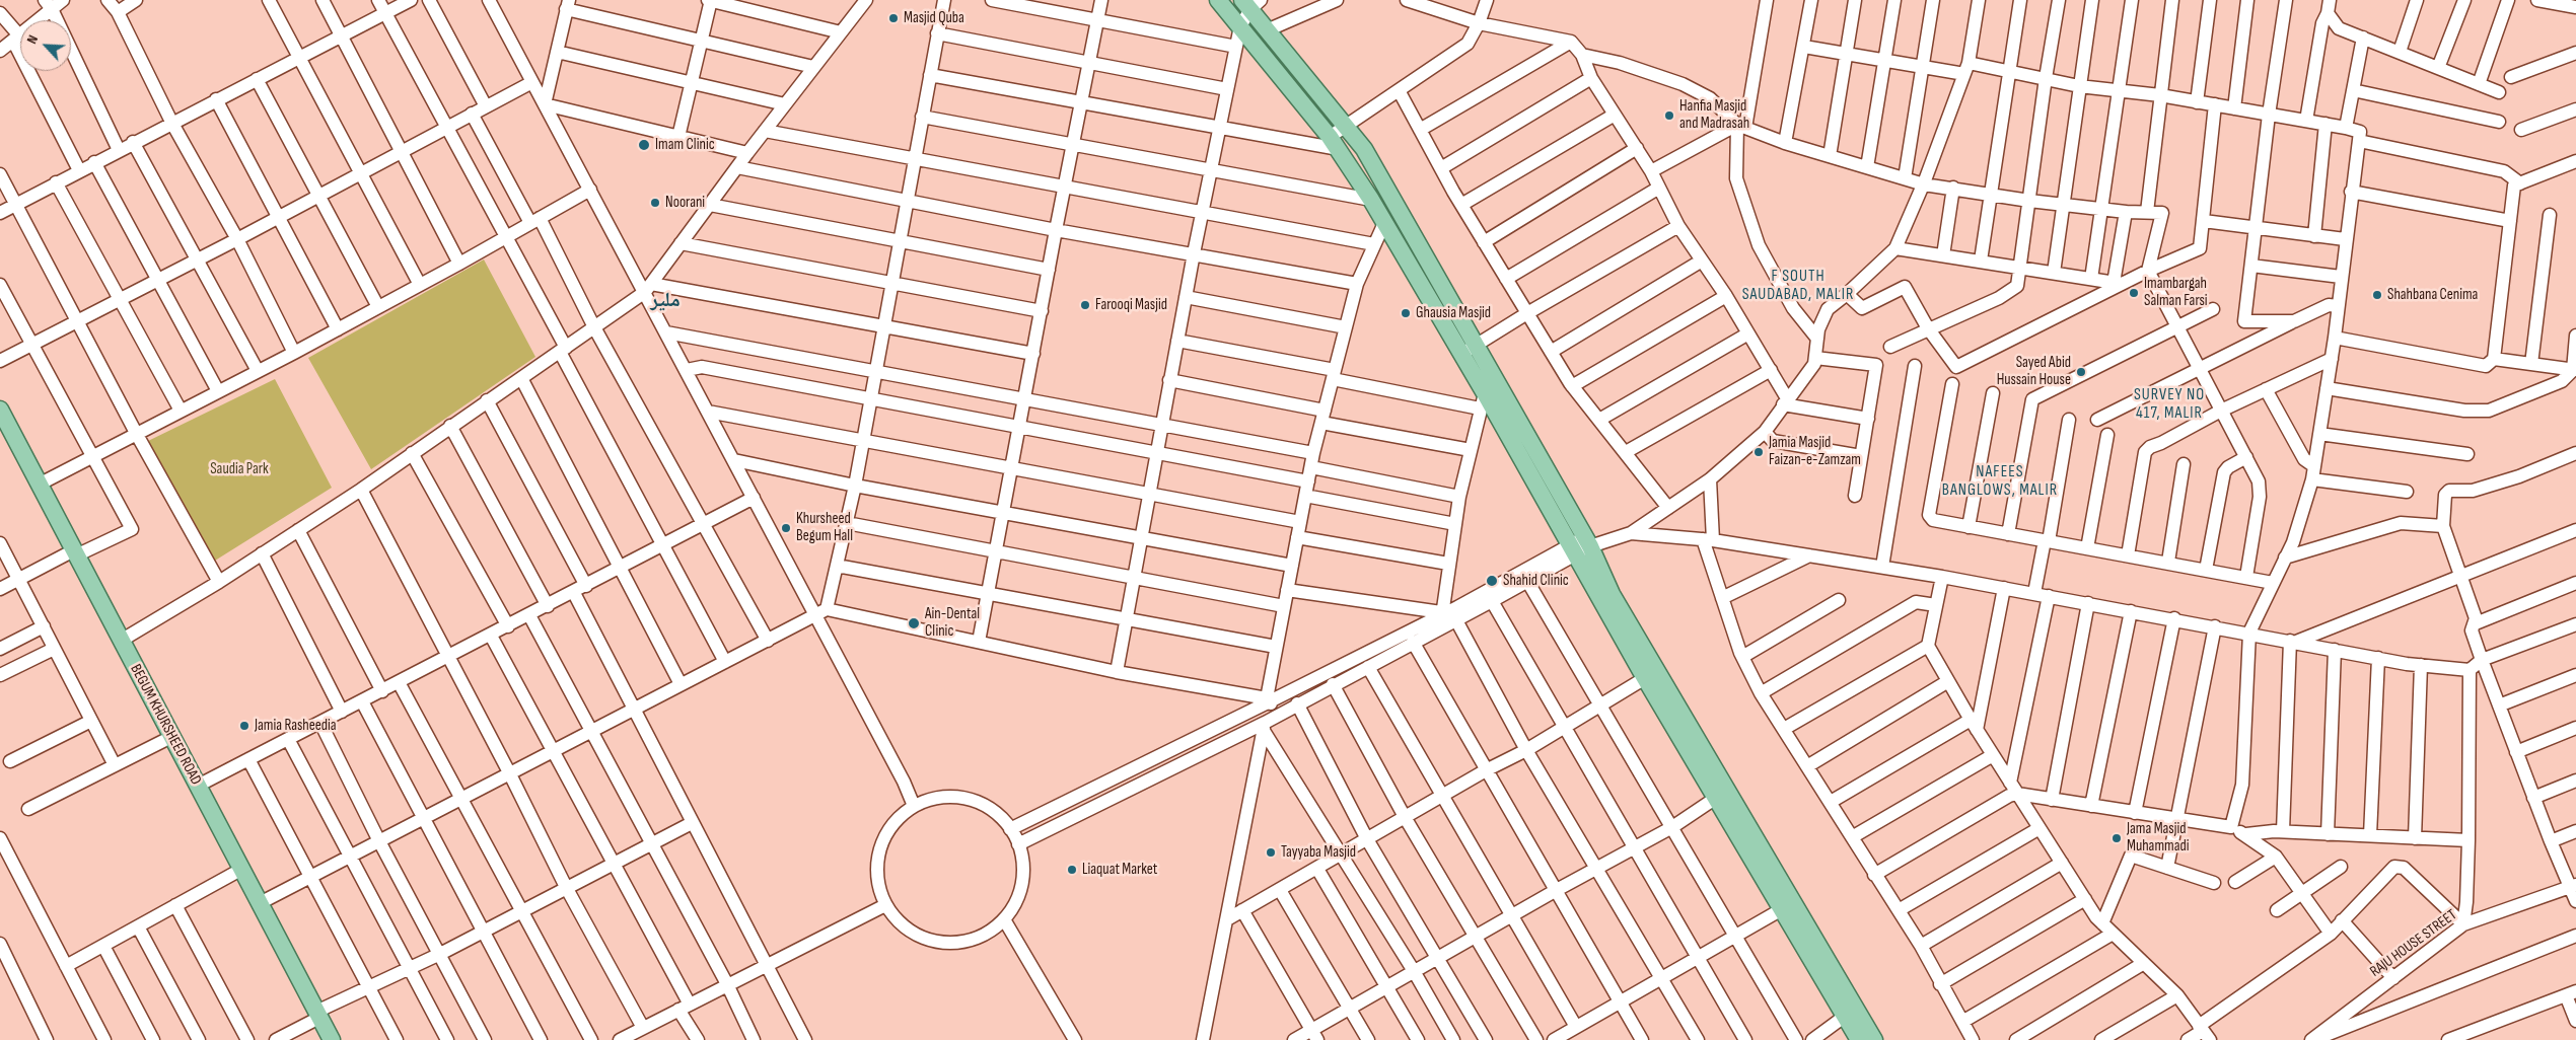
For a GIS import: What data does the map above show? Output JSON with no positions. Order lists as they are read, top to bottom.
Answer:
{
  "streets": {
    "main road": ["BEGUM KHURSHEED ROAD"],
    "street": ["RAJU HOUSE STREET"]
  },
  "districts": [
    "F SOUTH SAUDABAD, MALIR",
    "ملیر",
    "SURVEY NO 417, MALIR",
    "NAFEES BANGLOWS, MALIR"
  ],
  "parks": ["Saudia Park"],
  "places": [
    "Masjid Quba",
    "Hanfia Masjid and Madrasah",
    "Imam Clinic",
    "Noorani",
    "Imambargah Salman Farsi",
    "Shahbana Cenima",
    "Farooqi Masjid",
    "Ghausia Masjid",
    "Sayed Abid Hussain House",
    "Jamia Masjid Faizan-e-Zamzam",
    "Khursheed Begum Hall",
    "Shahid Clinic",
    "Ain-Dental Clinic",
    "Jamia Rasheedia",
    "Jama Masjid Muhammadi",
    "Tayyaba Masjid",
    "Liaquat Market"
  ],
  "north": "top left"
}
